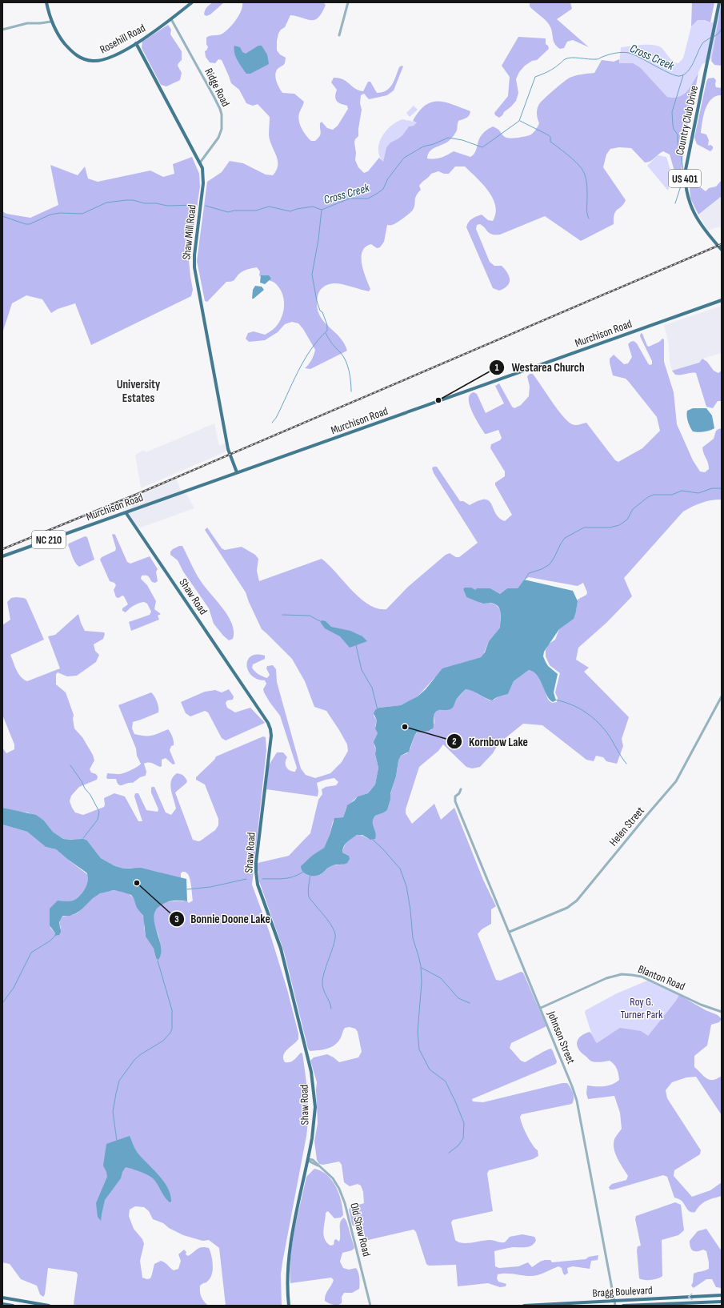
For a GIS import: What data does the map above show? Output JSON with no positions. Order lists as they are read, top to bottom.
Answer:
{
  "streets": {
    "main road": [
      "Rosehill Road",
      "Country Club Drive",
      "US 401",
      "Shaw Mill Road",
      "Murchison Road",
      "NC 210",
      "Shaw Road",
      "Bragg Boulevard"
    ],
    "street": [
      "Ridge Road",
      "Helen Street",
      "Blanton Road",
      "Johnson Street",
      "Old Shaw Road"
    ]
  },
  "crossings": [
    ["Rosehill Road", "Ridge Road"],
    ["Rosehill Road", "Shaw Mill Road"],
    ["Ridge Road", "Shaw Mill Road"],
    ["Shaw Mill Road", "Murchison Road"],
    ["Murchison Road", "Shaw Road"],
    ["Shaw Road", "Old Shaw Road"],
    ["Helen Street", "Johnson Street"],
    ["Blanton Road", "Johnson Street"],
    ["Johnson Street", "Bragg Boulevard"]
  ],
  "districts": ["University Estates"],
  "water": ["Cross Creek"],
  "parks": ["Roy G. Turner Park"],
  "places": ["Westarea Church", "Kornbow Lake", "Bonnie Doone Lake"]
}
